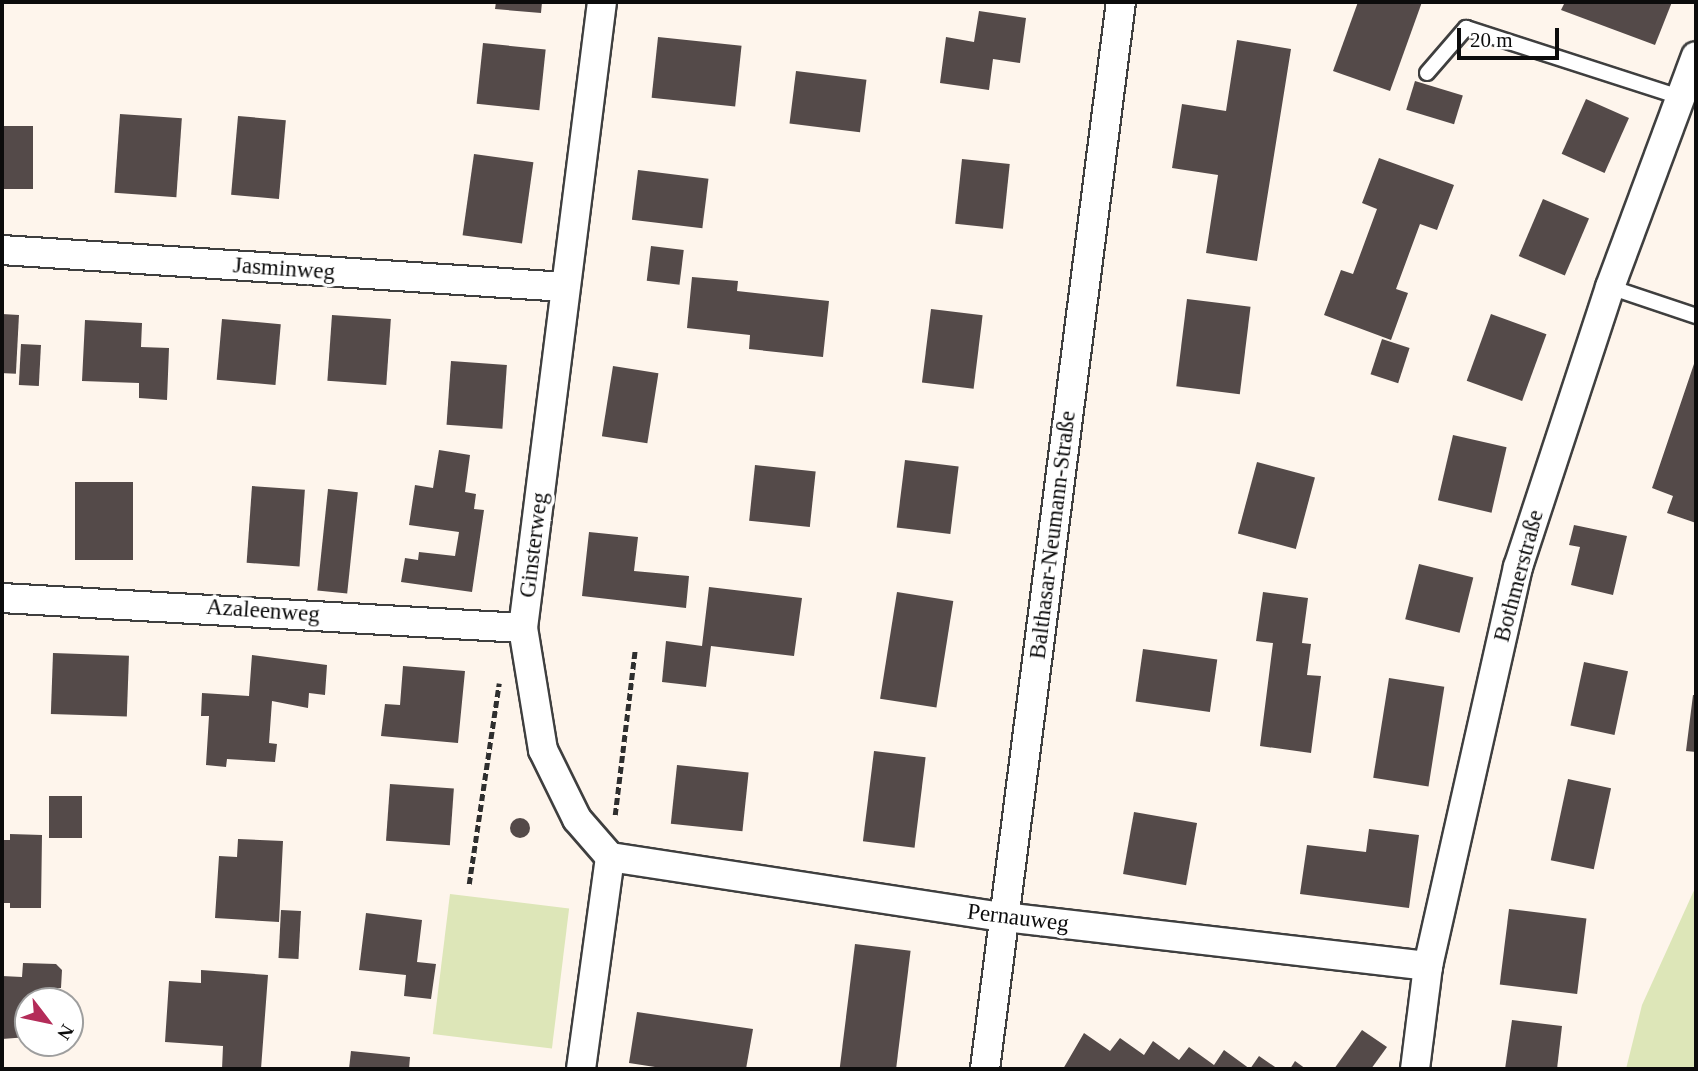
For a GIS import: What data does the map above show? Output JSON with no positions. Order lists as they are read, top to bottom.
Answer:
{
  "streets": {
    "street": [
      "Jasminweg",
      "Balthasar-Neumann-Straße",
      "Ginsterweg",
      "Bothmerstraße",
      "Azaleenweg",
      "Pernauweg"
    ]
  },
  "crossings": [
    ["Jasminweg", "Ginsterweg"],
    ["Balthasar-Neumann-Straße", "Pernauweg"],
    ["Ginsterweg", "Azaleenweg"],
    ["Ginsterweg", "Pernauweg"],
    ["Bothmerstraße", "Pernauweg"]
  ],
  "scale_bar": "20 m",
  "north": "bottom right"
}
